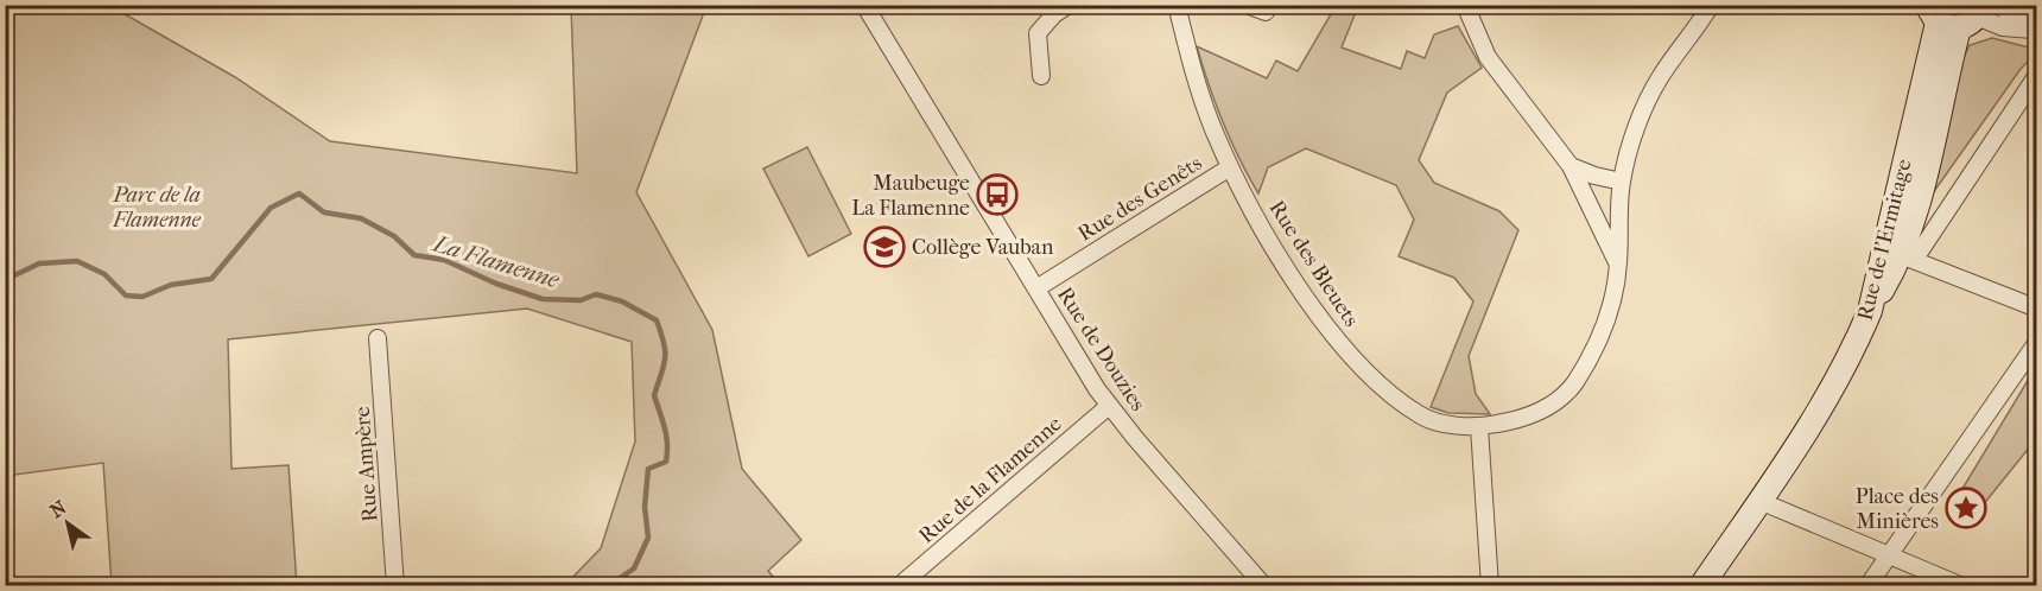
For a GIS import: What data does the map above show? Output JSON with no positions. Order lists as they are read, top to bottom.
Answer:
{
  "streets": {
    "main road": ["Rue de l'Ermitage"],
    "street": [
      "Rue des Genêts",
      "Rue des Bleuets",
      "Rue de Douzies",
      "Rue Ampère",
      "Rue de la Flamenne"
    ]
  },
  "crossings": [
    ["Rue des Genêts", "Rue des Bleuets"],
    ["Rue des Genêts", "Rue de Douzies"],
    ["Rue de Douzies", "Rue de la Flamenne"]
  ],
  "water": ["La Flamenne"],
  "parks": ["Parc de la Flamenne"],
  "places": {
    "bus stop": ["Maubeuge La Flamenne"],
    "school or university": ["Collège Vauban"],
    "place": ["Place des Minières"]
  },
  "north": "top left"
}
